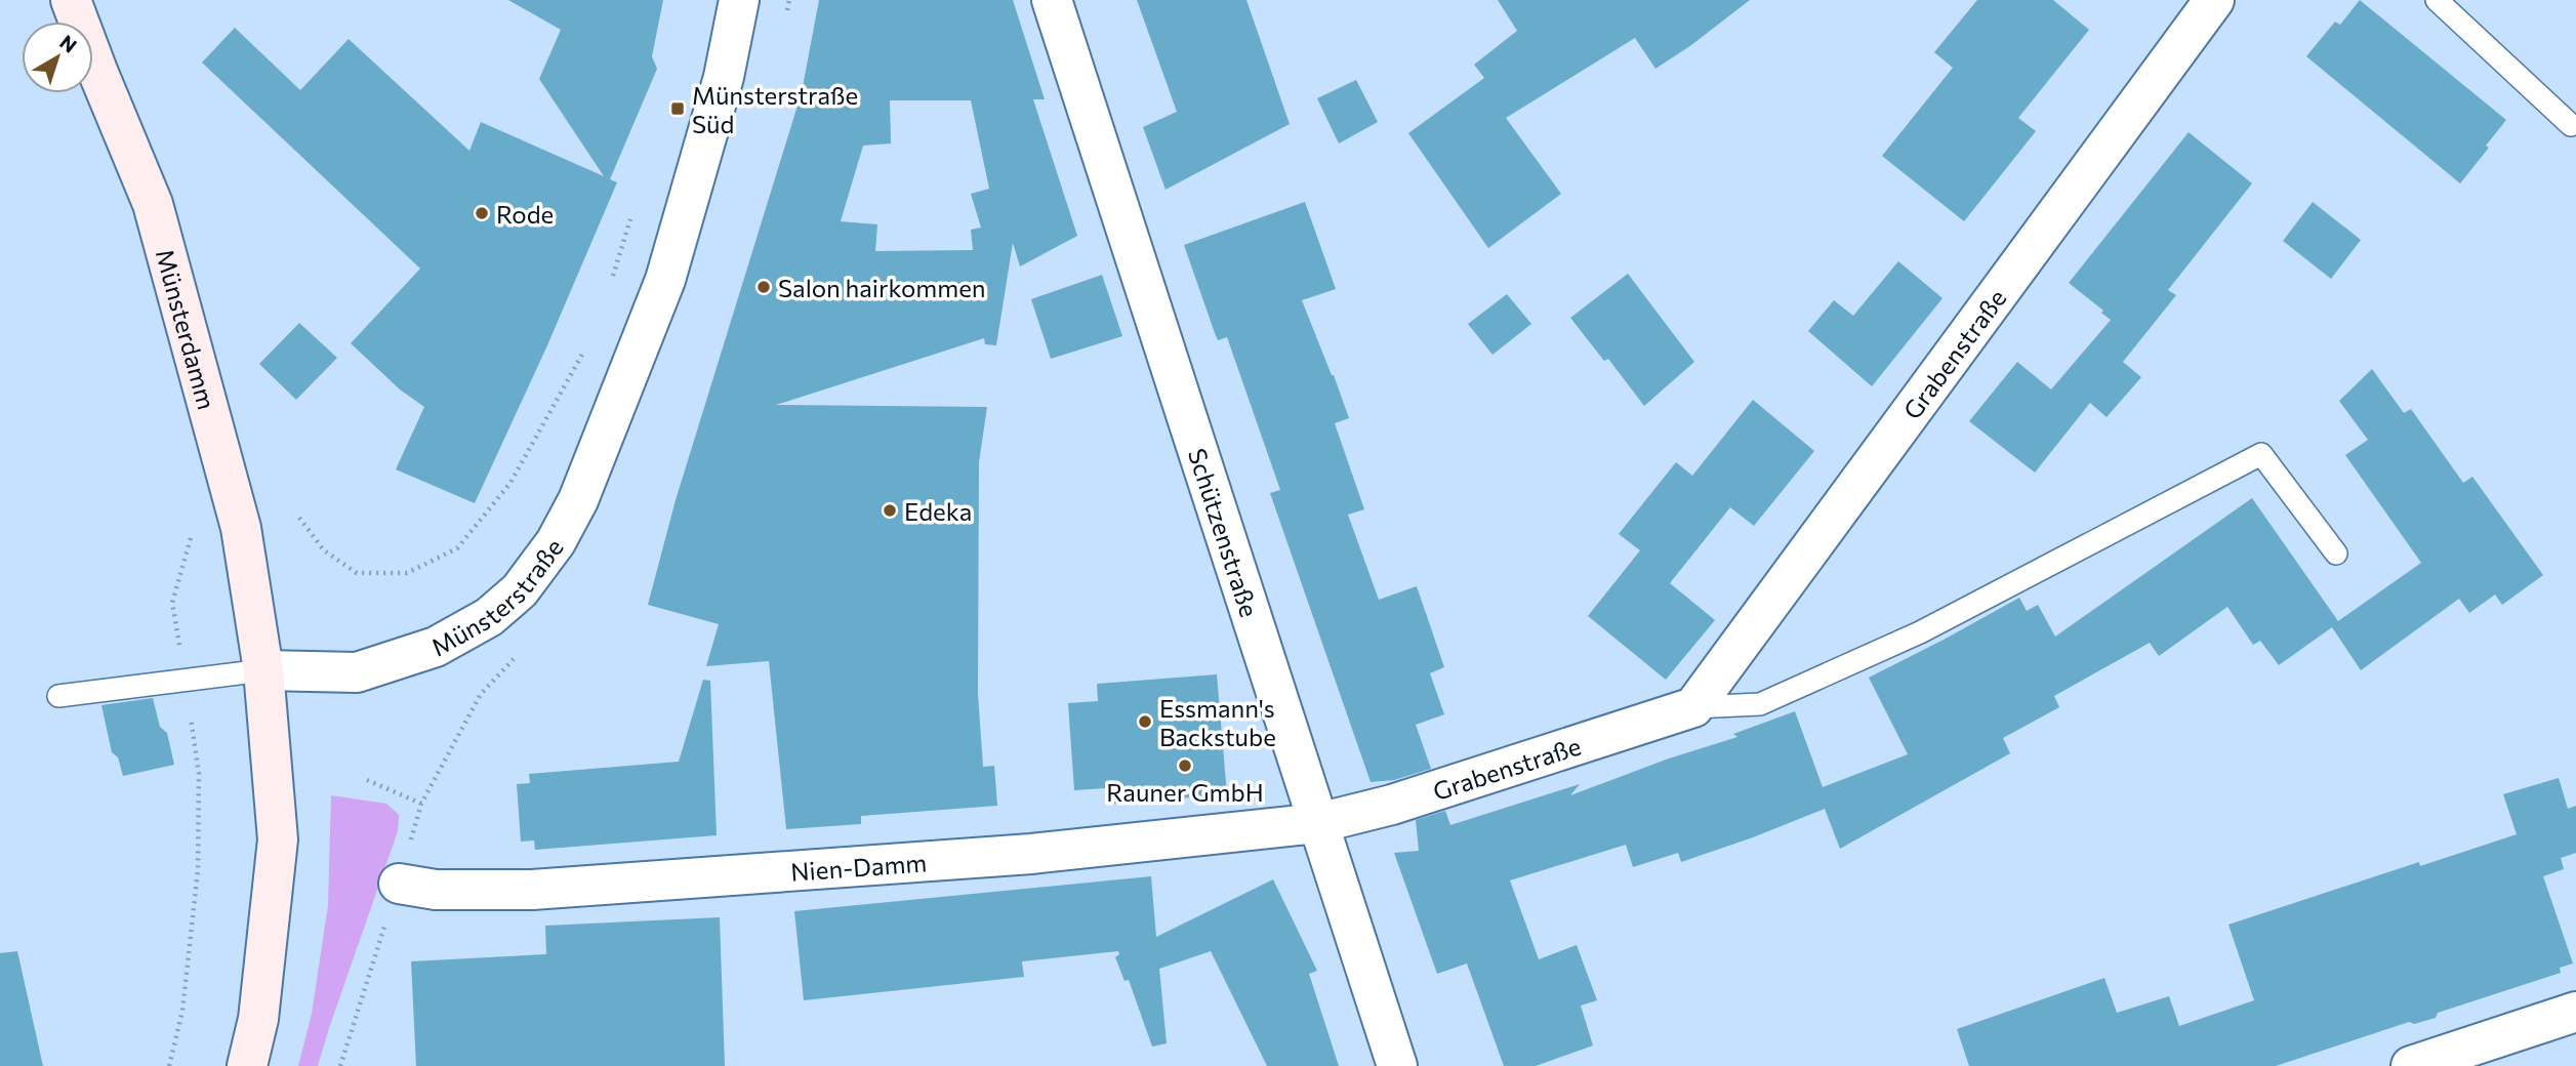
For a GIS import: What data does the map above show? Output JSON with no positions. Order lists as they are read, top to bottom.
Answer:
{
  "streets": {
    "main road": ["Münsterdamm"],
    "street": [
      "Grabenstraße",
      "Schützenstraße",
      "Münsterstraße",
      "Nien-Damm"
    ]
  },
  "crossings": [
    ["Münsterdamm", "Münsterstraße"],
    ["Grabenstraße", "Schützenstraße"],
    ["Grabenstraße", "Nien-Damm"],
    ["Schützenstraße", "Nien-Damm"]
  ],
  "places": {
    "transit": ["Münsterstraße Süd"],
    "other": [
      "Rode",
      "Salon hairkommen",
      "Edeka",
      "Essmann's Backstube",
      "Rauner GmbH"
    ]
  },
  "north": "top right"
}
